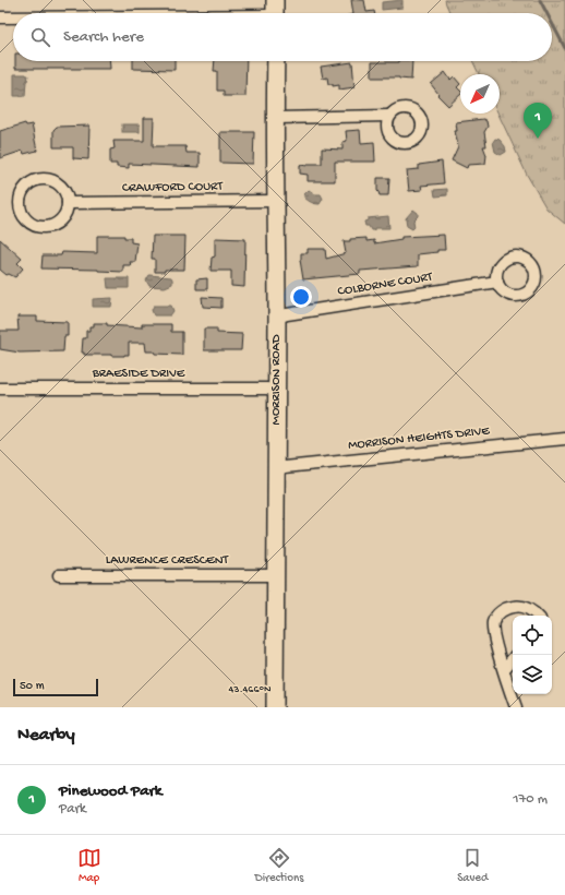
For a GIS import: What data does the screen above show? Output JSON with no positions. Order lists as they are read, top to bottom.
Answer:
{
  "streets": {
    "street": [
      "CRAWFORD COURT",
      "COLBORNE COURT",
      "BRAESIDE DRIVE",
      "MORRISON ROAD",
      "MORRISON HEIGHTS DRIVE",
      "LAWRENCE CRESCENT"
    ]
  },
  "crossings": [
    ["CRAWFORD COURT", "MORRISON ROAD"],
    ["COLBORNE COURT", "MORRISON ROAD"],
    ["BRAESIDE DRIVE", "MORRISON ROAD"],
    ["MORRISON ROAD", "MORRISON HEIGHTS DRIVE"],
    ["MORRISON ROAD", "LAWRENCE CRESCENT"]
  ],
  "scale_bar": "50 m",
  "north": "bottom left",
  "page": {
    "search": "Search here",
    "pins": "1",
    "scale": "50 m",
    "heading": "Nearby",
    "list": [
      {
        "mark": "1",
        "name": "Pinewood Park",
        "note": "Park",
        "value": "170 m"
      }
    ],
    "nav": ["Map", "Directions", "Saved"]
  },
  "coordinates": ["43.466°N"]
}
